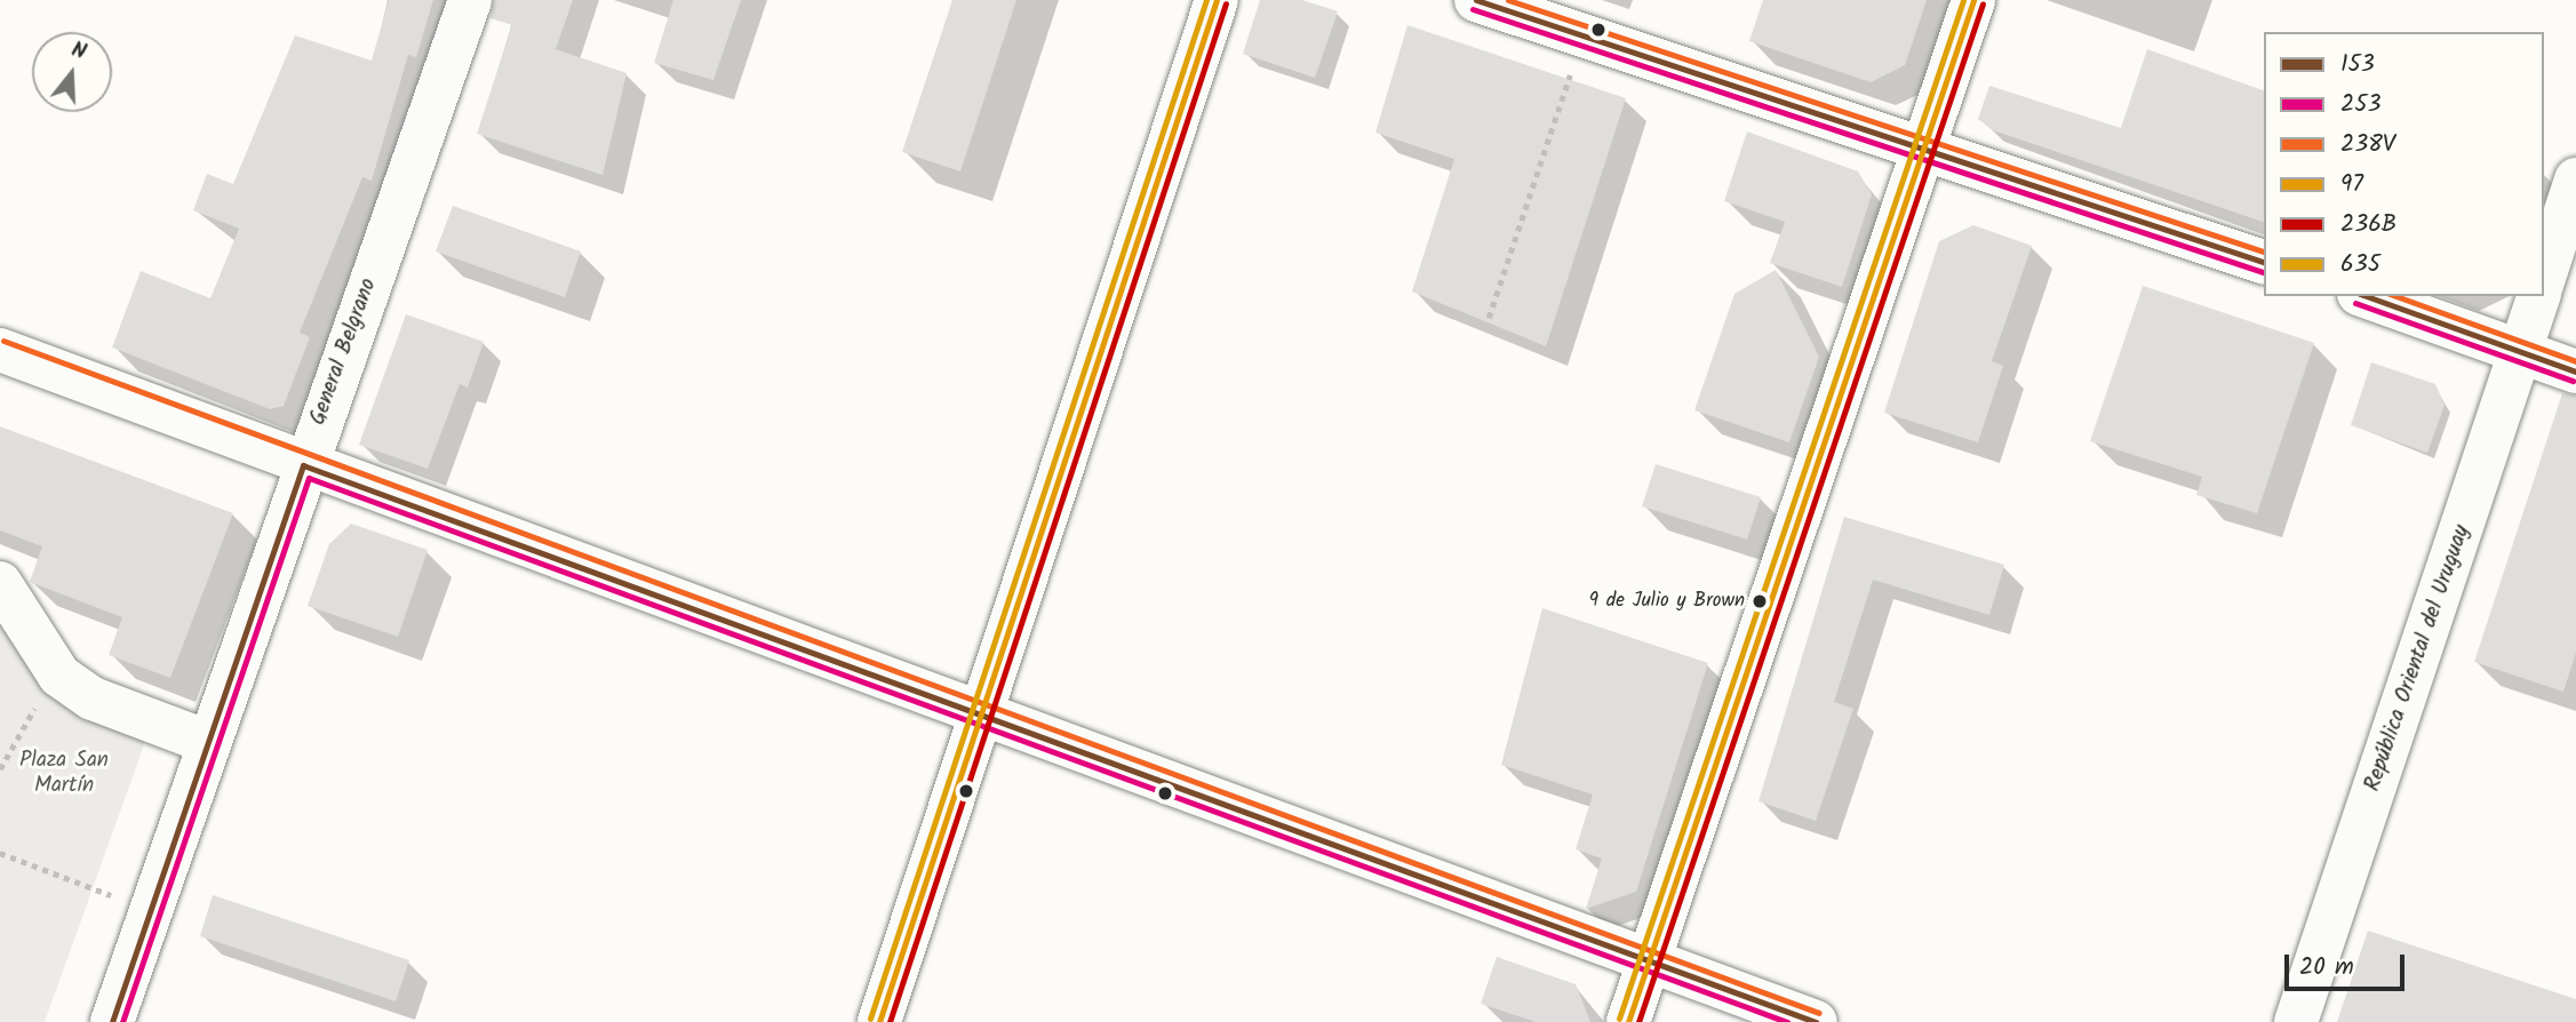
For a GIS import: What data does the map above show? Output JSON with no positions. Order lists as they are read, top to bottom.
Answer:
{
  "streets": {
    "street": ["General Belgrano", "República Oriental del Uruguay"]
  },
  "parks": ["Plaza San Martín"],
  "places": ["9 de Julio y Brown"],
  "lines": [
    "transit line 153",
    "transit line 238V",
    "transit line 97",
    "transit line 635",
    "transit line 236B",
    "transit line 253"
  ],
  "legend": [
    "153",
    "253",
    "238V",
    "97",
    "236B",
    "635"
  ],
  "scale_bar": "20 m",
  "north": "top"
}
